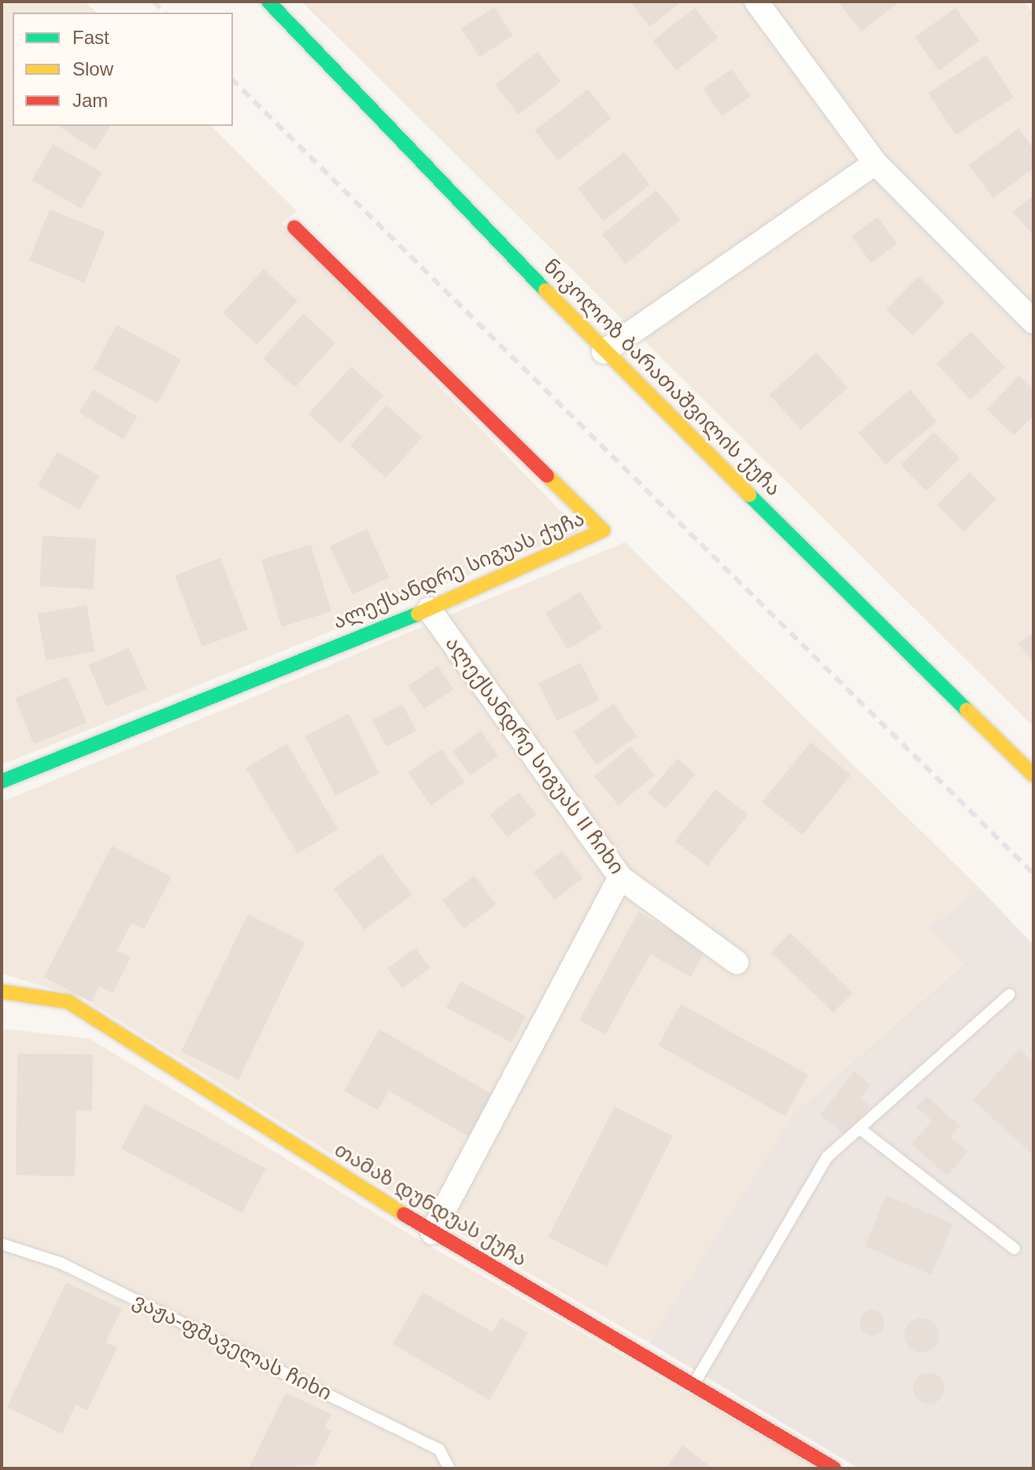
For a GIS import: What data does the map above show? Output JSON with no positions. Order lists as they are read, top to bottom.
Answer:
{
  "streets": {
    "street": [
      "ნიკოლოზ ბარათაშვილის ქუჩა",
      "ალექსანდრე სიგუას ქუჩა",
      "ალექსანდრე სიგუას II ჩიხი",
      "თამაზ დუნდუას ქუჩა"
    ],
    "lane": ["ვაჟა-ფშაველას ჩიხი"]
  },
  "crossings": [
    ["ალექსანდრე სიგუას ქუჩა", "ალექსანდრე სიგუას II ჩიხი"]
  ],
  "legend": ["Fast", "Slow", "Jam"]
}
